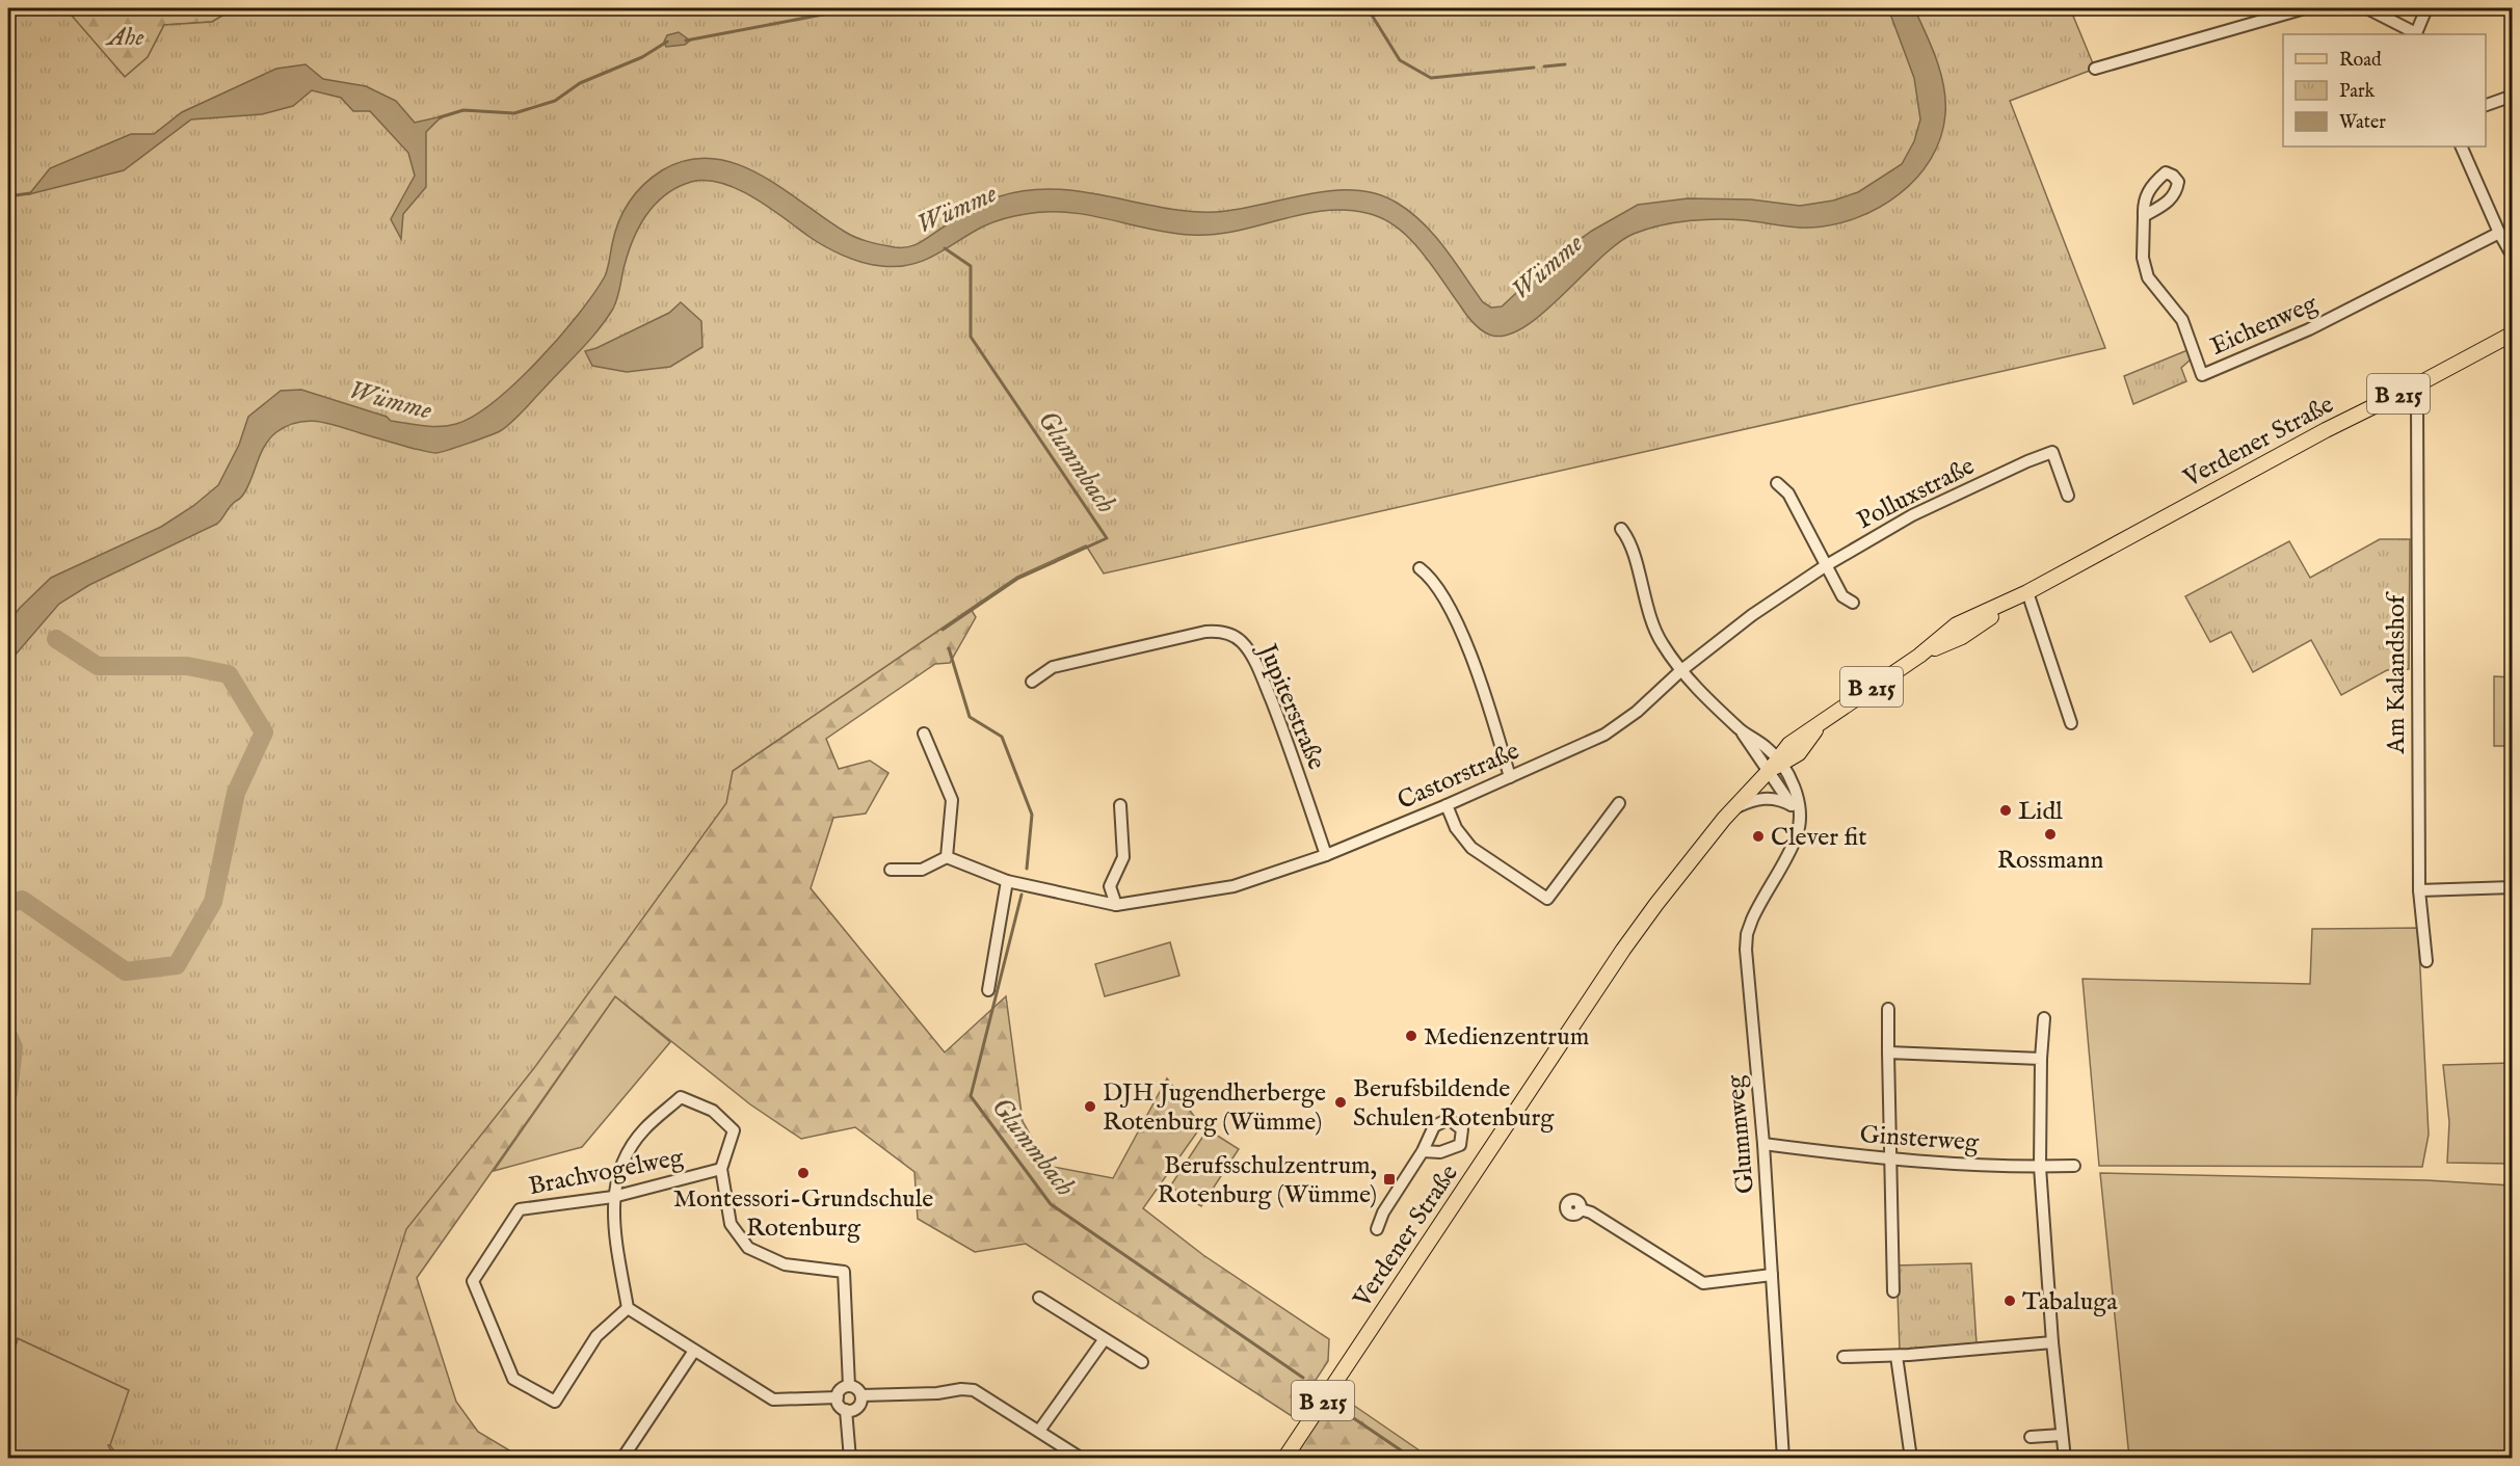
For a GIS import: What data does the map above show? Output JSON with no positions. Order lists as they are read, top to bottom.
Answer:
{
  "streets": {
    "main road": ["B 215", "Verdener Straße"],
    "street": [
      "Eichenweg",
      "Polluxstraße",
      "Am Kalandshof",
      "Jupiterstraße",
      "Castorstraße",
      "Glummweg",
      "Ginsterweg",
      "Brachvogelweg"
    ]
  },
  "crossings": [
    ["Verdener Straße", "Am Kalandshof"],
    ["Verdener Straße", "Glummweg"],
    ["Polluxstraße", "Castorstraße"],
    ["Jupiterstraße", "Castorstraße"],
    ["Glummweg", "Ginsterweg"]
  ],
  "water": ["Wümme", "Glummbach"],
  "parks": ["Ahe"],
  "places": {
    "other": [
      "Lidl",
      "Rossmann",
      "Clever fit",
      "Medienzentrum",
      "Berufsbildende Schulen Rotenburg",
      "DJH Jugendherberge Rotenburg (Wümme)",
      "Montessori-Grundschule Rotenburg",
      "Tabaluga"
    ],
    "transit": ["Berufsschulzentrum, Rotenburg (Wümme)"]
  },
  "legend": ["Road", "Park", "Water"]
}
